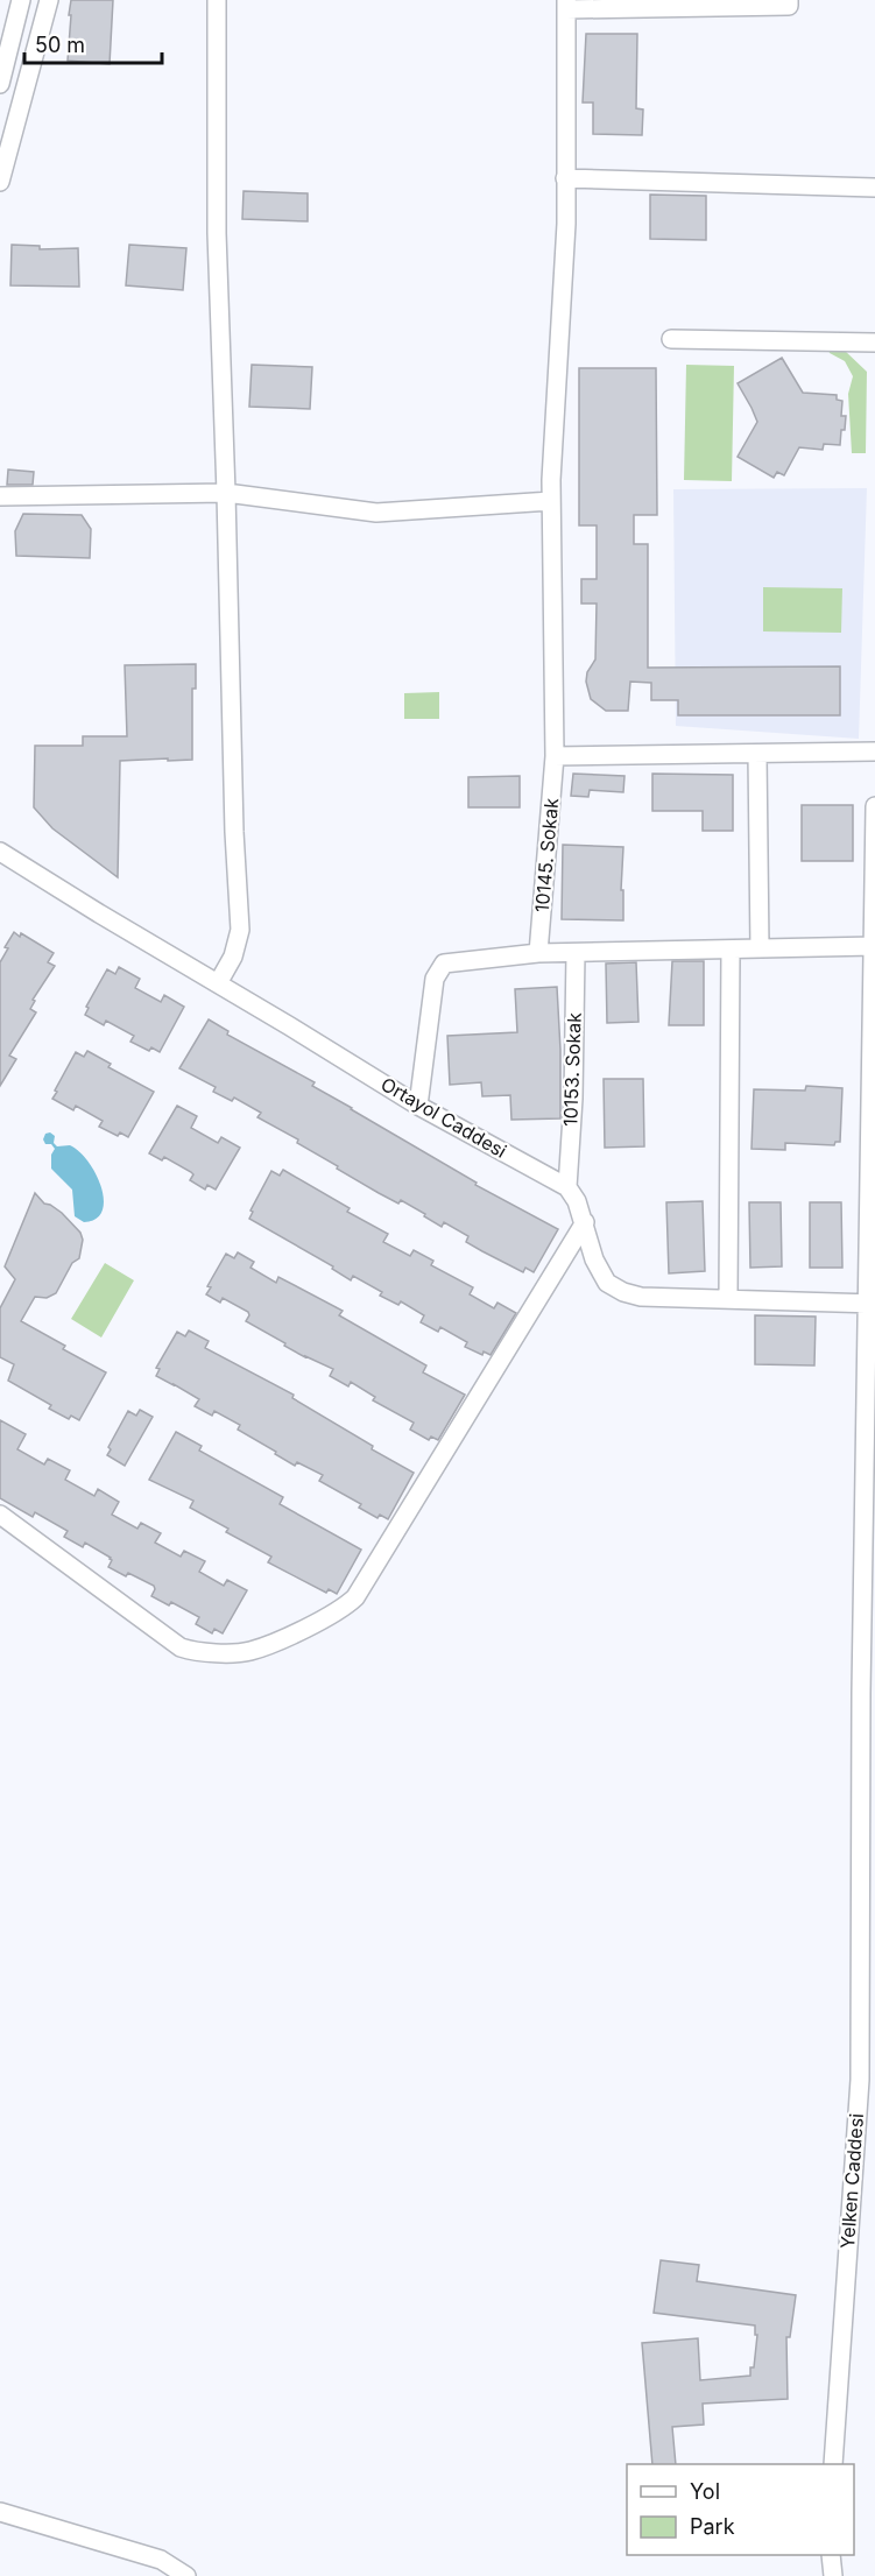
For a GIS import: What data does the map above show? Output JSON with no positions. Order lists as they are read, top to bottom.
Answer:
{
  "streets": {
    "street": [
      "10145. Sokak",
      "10153. Sokak",
      "Ortayol Caddesi",
      "Yelken Caddesi"
    ]
  },
  "crossings": [
    ["10153. Sokak", "Ortayol Caddesi"]
  ],
  "legend": ["Yol", "Park"],
  "scale_bar": "50 m"
}
